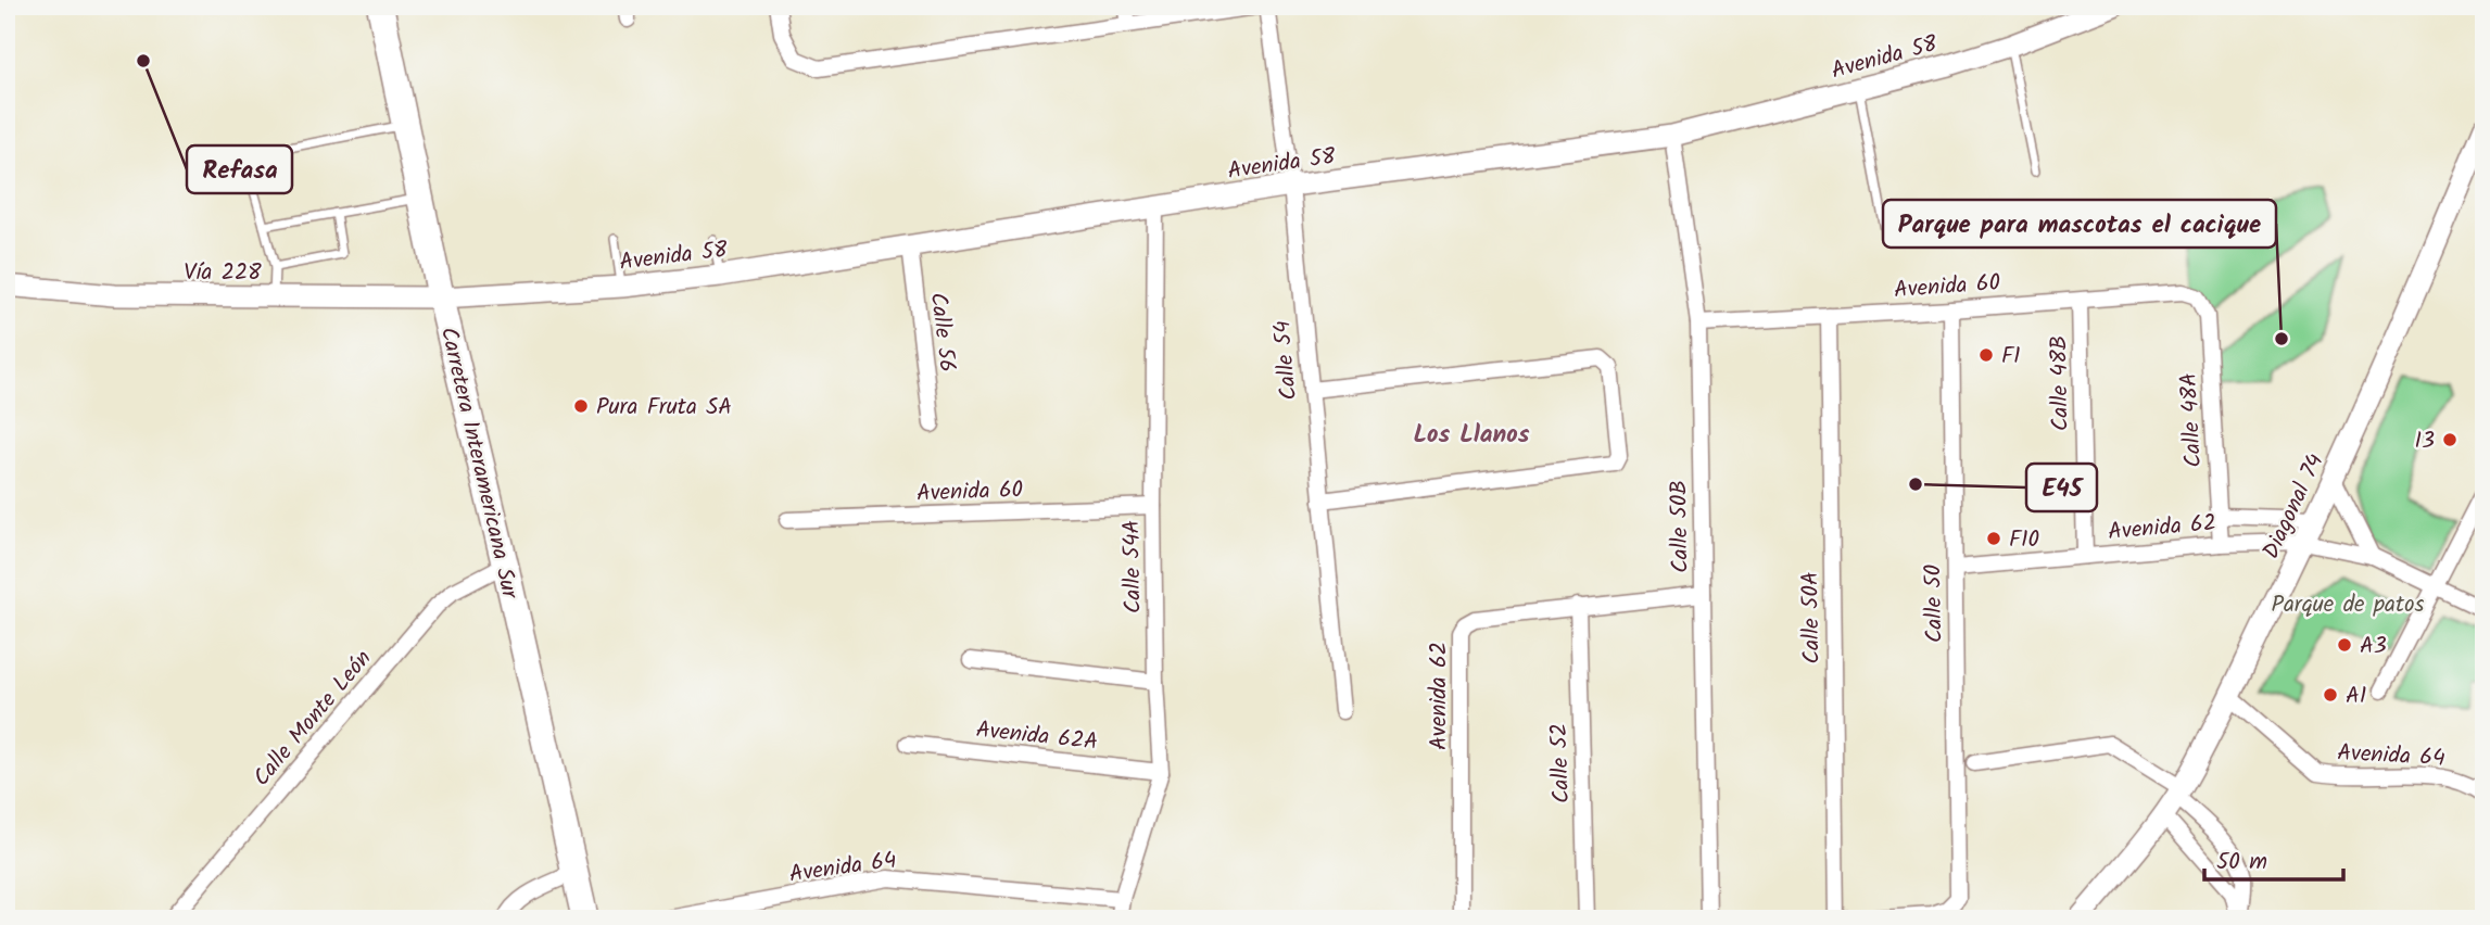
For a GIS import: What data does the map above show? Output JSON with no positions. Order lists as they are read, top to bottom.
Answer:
{
  "streets": {
    "highway": ["Carretera Interamericana Sur"],
    "main road": ["Avenida 58", "Vía 228", "Diagonal 74"],
    "street": [
      "Avenida 60",
      "Calle 56",
      "Calle 54",
      "Calle 48B",
      "Calle 48A",
      "Calle 50B",
      "Avenida 62",
      "Calle 54A",
      "Calle 50",
      "Calle 50A",
      "Calle Monte León",
      "Avenida 62A",
      "Avenida 64",
      "Calle 52"
    ]
  },
  "crossings": [
    ["Avenida 58", "Vía 228"],
    ["Avenida 58", "Calle 56"],
    ["Avenida 58", "Calle 54"],
    ["Avenida 58", "Carretera Interamericana Sur"],
    ["Avenida 58", "Calle 50B"],
    ["Avenida 58", "Calle 54A"],
    ["Vía 228", "Carretera Interamericana Sur"],
    ["Avenida 60", "Calle 48B"],
    ["Avenida 60", "Calle 48A"],
    ["Avenida 60", "Calle 50B"],
    ["Avenida 60", "Calle 54A"],
    ["Avenida 60", "Calle 50"],
    ["Avenida 60", "Calle 50A"],
    ["Calle 48B", "Avenida 62"],
    ["Calle 48A", "Avenida 62"],
    ["Carretera Interamericana Sur", "Calle Monte León"],
    ["Diagonal 74", "Avenida 62"],
    ["Diagonal 74", "Avenida 64"],
    ["Calle 50B", "Avenida 62"],
    ["Avenida 62", "Calle 50"],
    ["Avenida 62", "Calle 52"],
    ["Calle 54A", "Avenida 62A"],
    ["Calle 54A", "Avenida 64"]
  ],
  "districts": ["Los Llanos"],
  "parks": ["Parque de patos"],
  "places": [
    "Refasa",
    "Parque para mascotas el cacique",
    "F1",
    "Pura Fruta SA",
    "I3",
    "E45",
    "F10",
    "A3",
    "A1"
  ],
  "scale_bar": "50 m"
}
